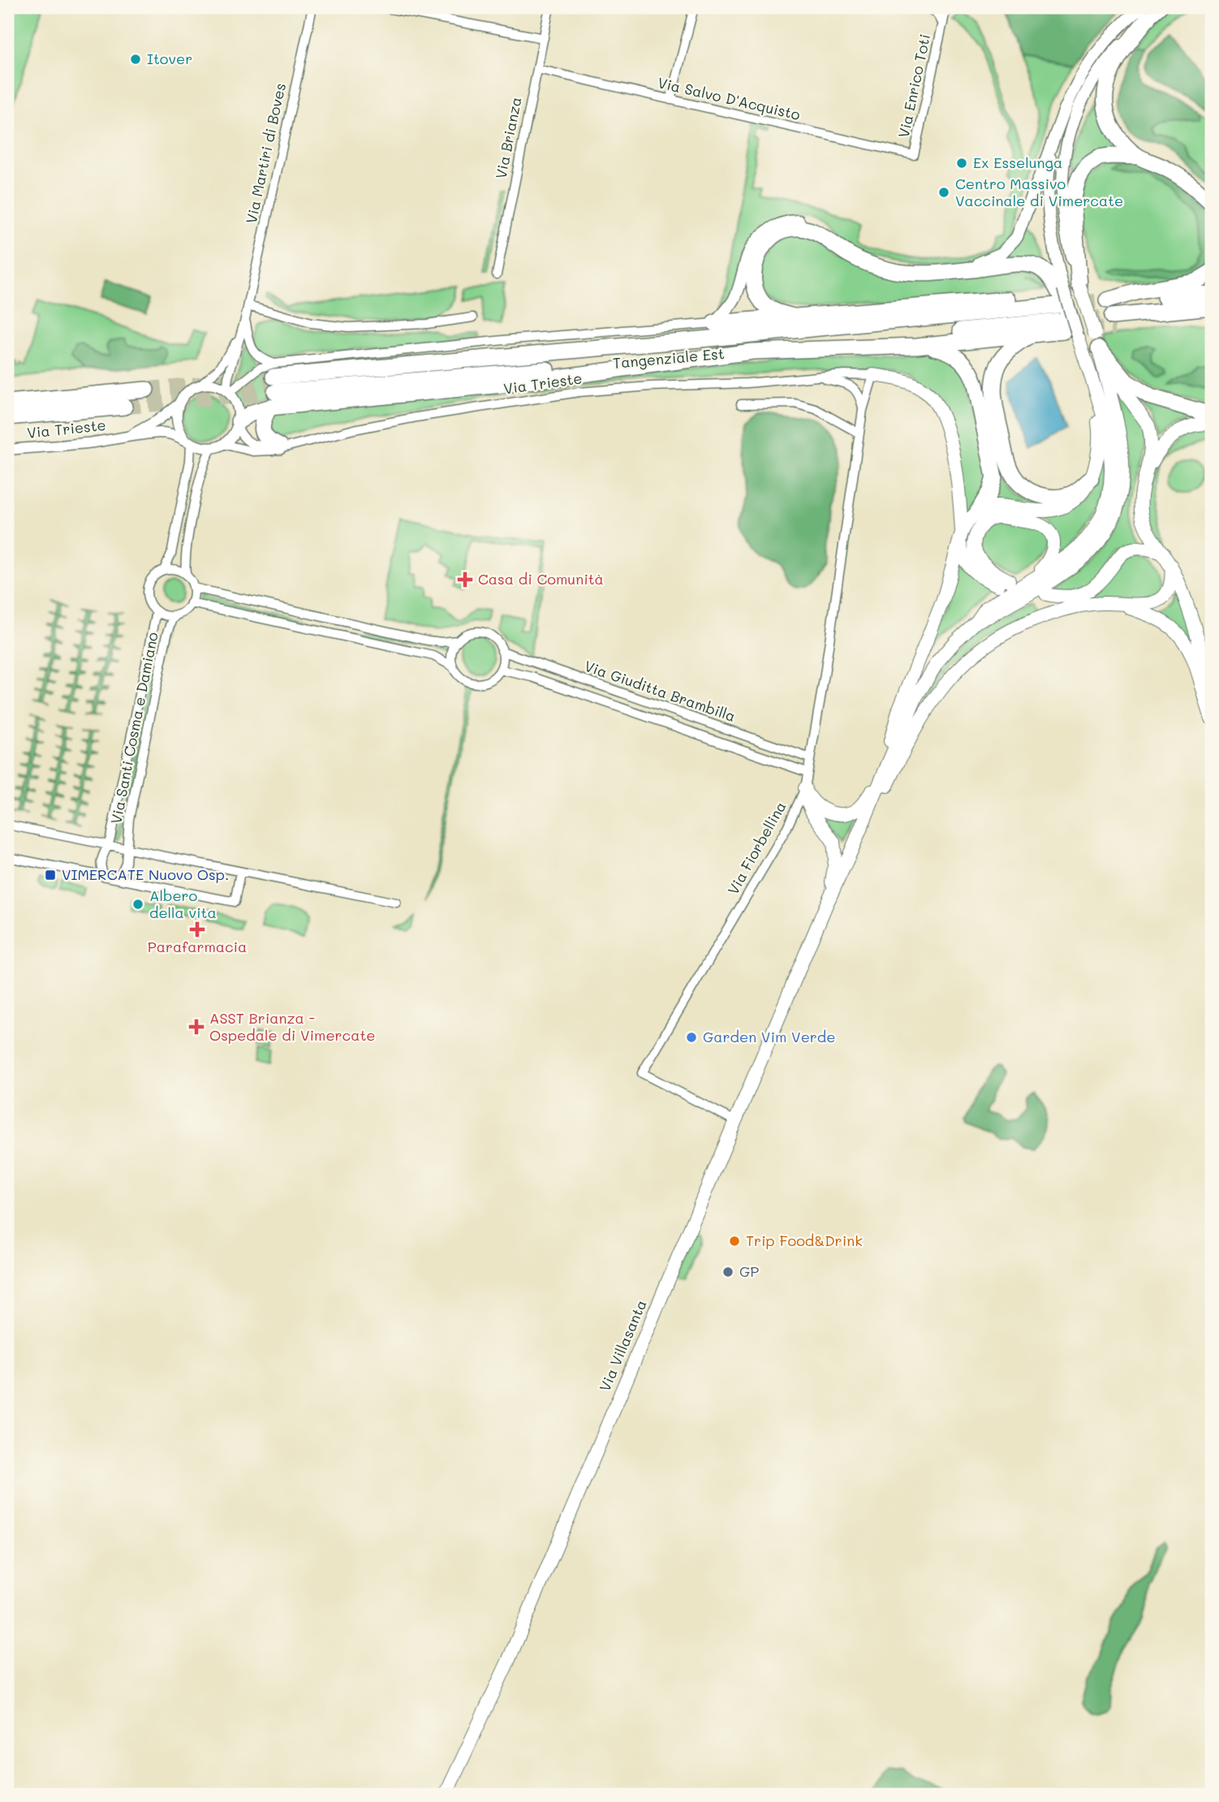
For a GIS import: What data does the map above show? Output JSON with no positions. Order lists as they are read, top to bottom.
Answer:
{
  "streets": {
    "highway": ["Tangenziale Est"],
    "main road": ["Via Villasanta"],
    "street": [
      "Via Enrico Toti",
      "Via Salvo D'Acquisto",
      "Via Brianza",
      "Via Martiri di Boves",
      "Via Trieste",
      "Via Giuditta Brambilla",
      "Via Santi Cosma e Damiano",
      "Via Fiorbellina"
    ]
  },
  "crossings": [
    ["Via Enrico Toti", "Via Salvo D'Acquisto"],
    ["Via Salvo D'Acquisto", "Via Brianza"],
    ["Via Martiri di Boves", "Tangenziale Est"],
    ["Via Martiri di Boves", "Via Trieste"],
    ["Via Martiri di Boves", "Via Santi Cosma e Damiano"],
    ["Via Trieste", "Via Santi Cosma e Damiano"],
    ["Via Trieste", "Via Fiorbellina"],
    ["Via Giuditta Brambilla", "Via Santi Cosma e Damiano"],
    ["Via Giuditta Brambilla", "Via Fiorbellina"],
    ["Via Fiorbellina", "Via Villasanta"]
  ],
  "places": {
    "other": [
      "Itover",
      "Ex Esselunga",
      "Centro Massivo Vaccinale di Vimercate",
      "Albero della vita",
      "Garden Vim Verde",
      "Trip Food&Drink",
      "GP"
    ],
    "health": ["Casa di Comunità", "Parafarmacia", "ASST Brianza - Ospedale di Vimercate"],
    "transit": ["VIMERCATE Nuovo Osp."]
  }
}
